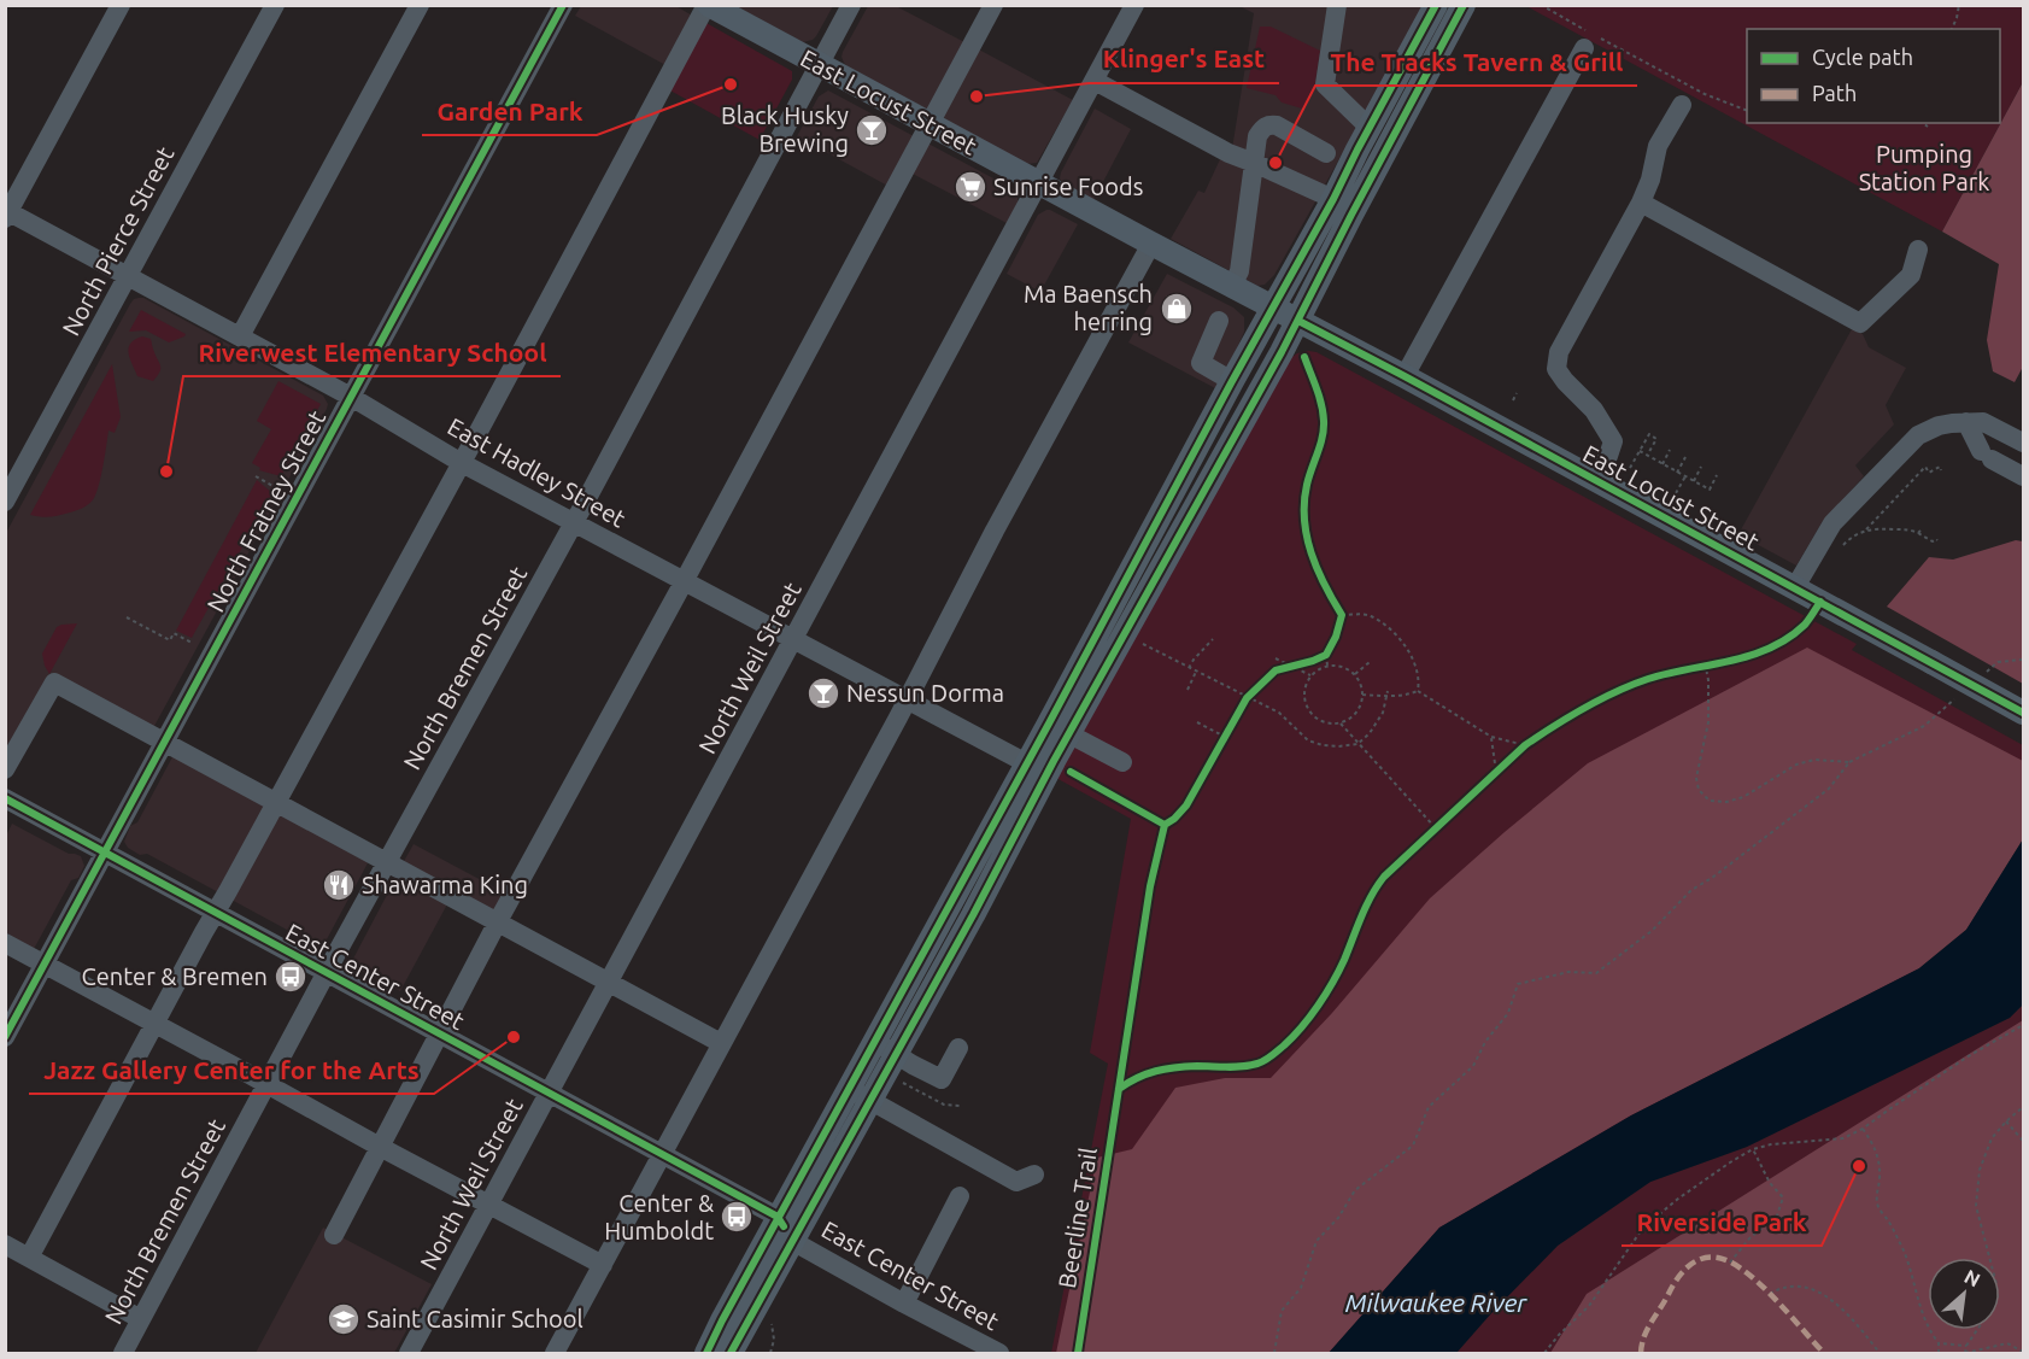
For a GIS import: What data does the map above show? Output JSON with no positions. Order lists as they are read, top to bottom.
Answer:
{
  "streets": {
    "main road": ["East Locust Street"],
    "street": [
      "North Pierce Street",
      "East Hadley Street",
      "North Fratney Street",
      "North Bremen Street",
      "North Weil Street",
      "East Center Street"
    ],
    "cycle path": ["Beerline Trail"]
  },
  "crossings": [
    ["East Locust Street", "North Bremen Street"],
    ["East Locust Street", "North Weil Street"],
    ["North Pierce Street", "East Hadley Street"],
    ["East Hadley Street", "North Fratney Street"],
    ["East Hadley Street", "North Bremen Street"],
    ["East Hadley Street", "North Weil Street"],
    ["North Fratney Street", "East Center Street"],
    ["North Bremen Street", "East Center Street"],
    ["North Weil Street", "East Center Street"]
  ],
  "water": ["Milwaukee River"],
  "parks": ["Pumping Station Park"],
  "places": {
    "other": [
      "Garden Park",
      "Klinger's East",
      "The Tracks Tavern & Grill",
      "Riverwest Elementary School",
      "Jazz Gallery Center for the Arts",
      "Riverside Park"
    ],
    "bar": ["Black Husky Brewing", "Nessun Dorma"],
    "supermarket": ["Sunrise Foods"],
    "shop": ["Ma Baensch herring"],
    "restaurant": ["Shawarma King"],
    "bus stop": ["Center & Bremen", "Center & Humboldt"],
    "school or university": ["Saint Casimir School"]
  },
  "legend": ["Cycle path", "Path"],
  "north": "top right"
}
